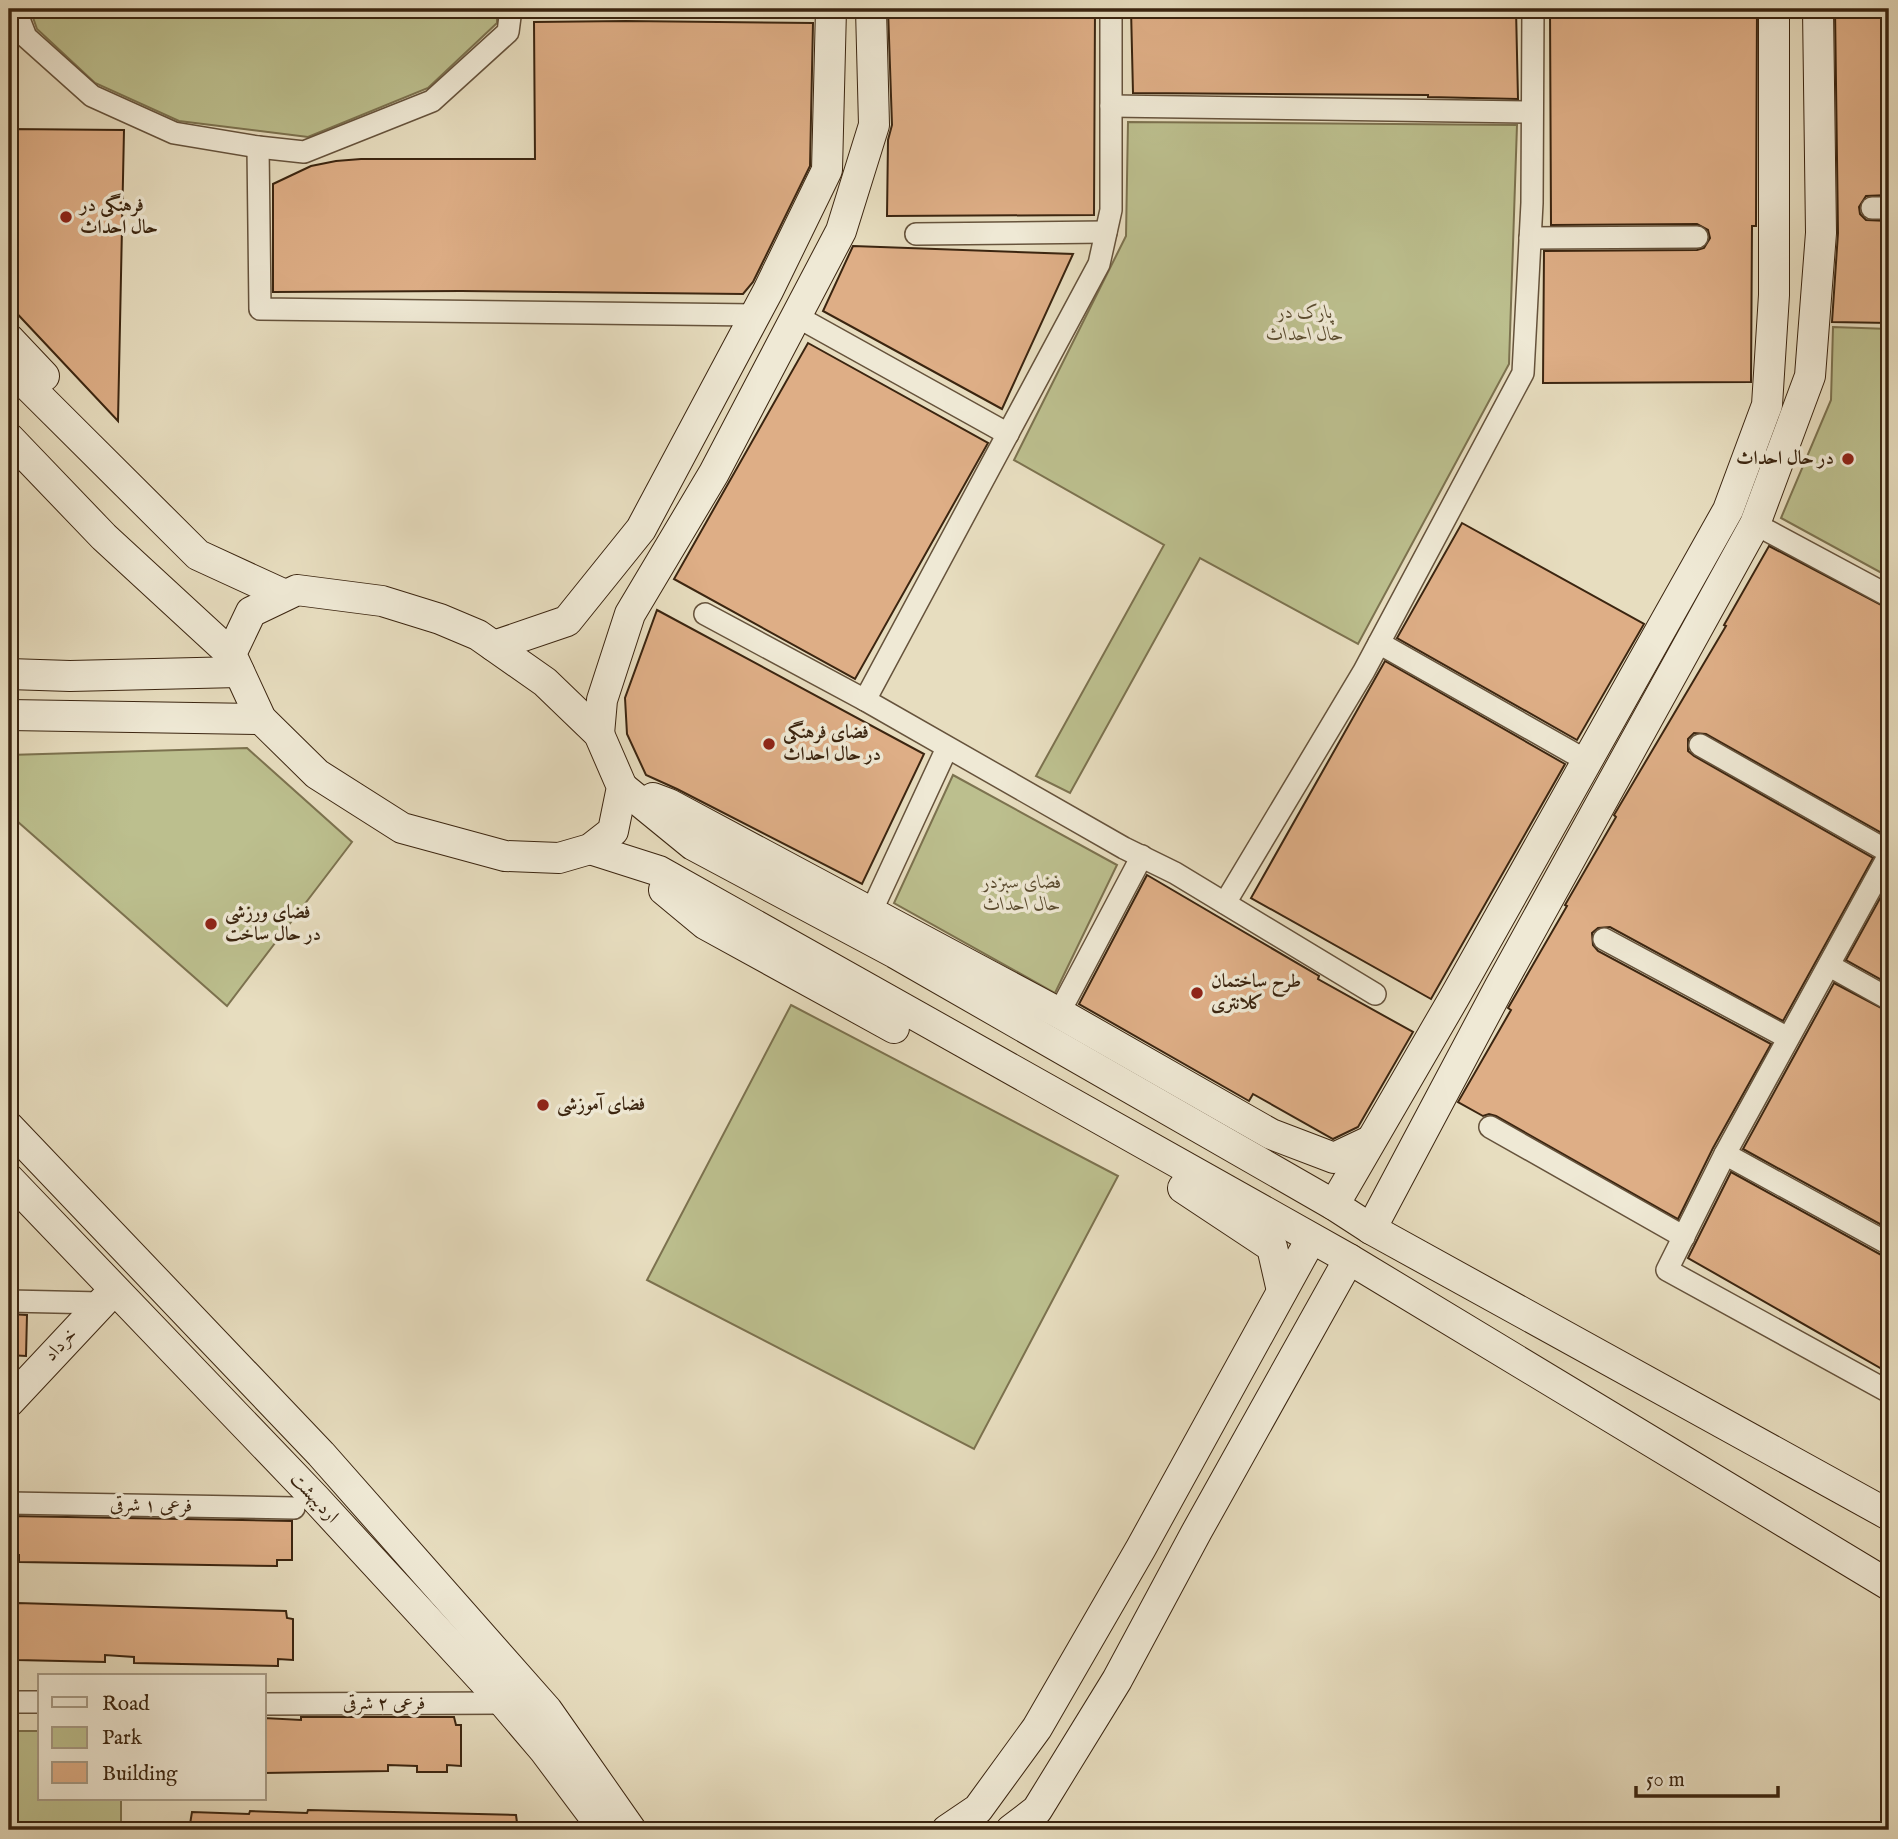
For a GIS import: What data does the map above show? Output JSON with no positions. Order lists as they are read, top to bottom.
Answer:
{
  "streets": {
    "street": [
      "خرداد",
      "اردیبهشت",
      "فرعی ۱ شرقی",
      "فرعی ۲ شرقی"
    ]
  },
  "crossings": [
    ["خرداد", "اردیبهشت"],
    ["اردیبهشت", "فرعی ۲ شرقی"]
  ],
  "parks": ["پارک در حال احداث", "فضای سبزدر حال احداث"],
  "places": [
    "فرهنگی در حال احداث",
    "در حال احداث",
    "فضای فرهنگی در حال احداث",
    "فضای ورزشی در حال ساخت",
    "طرح ساختمان کلانتری",
    "فضای آموزشی"
  ],
  "legend": ["Road", "Park", "Building"],
  "scale_bar": "50 m"
}
